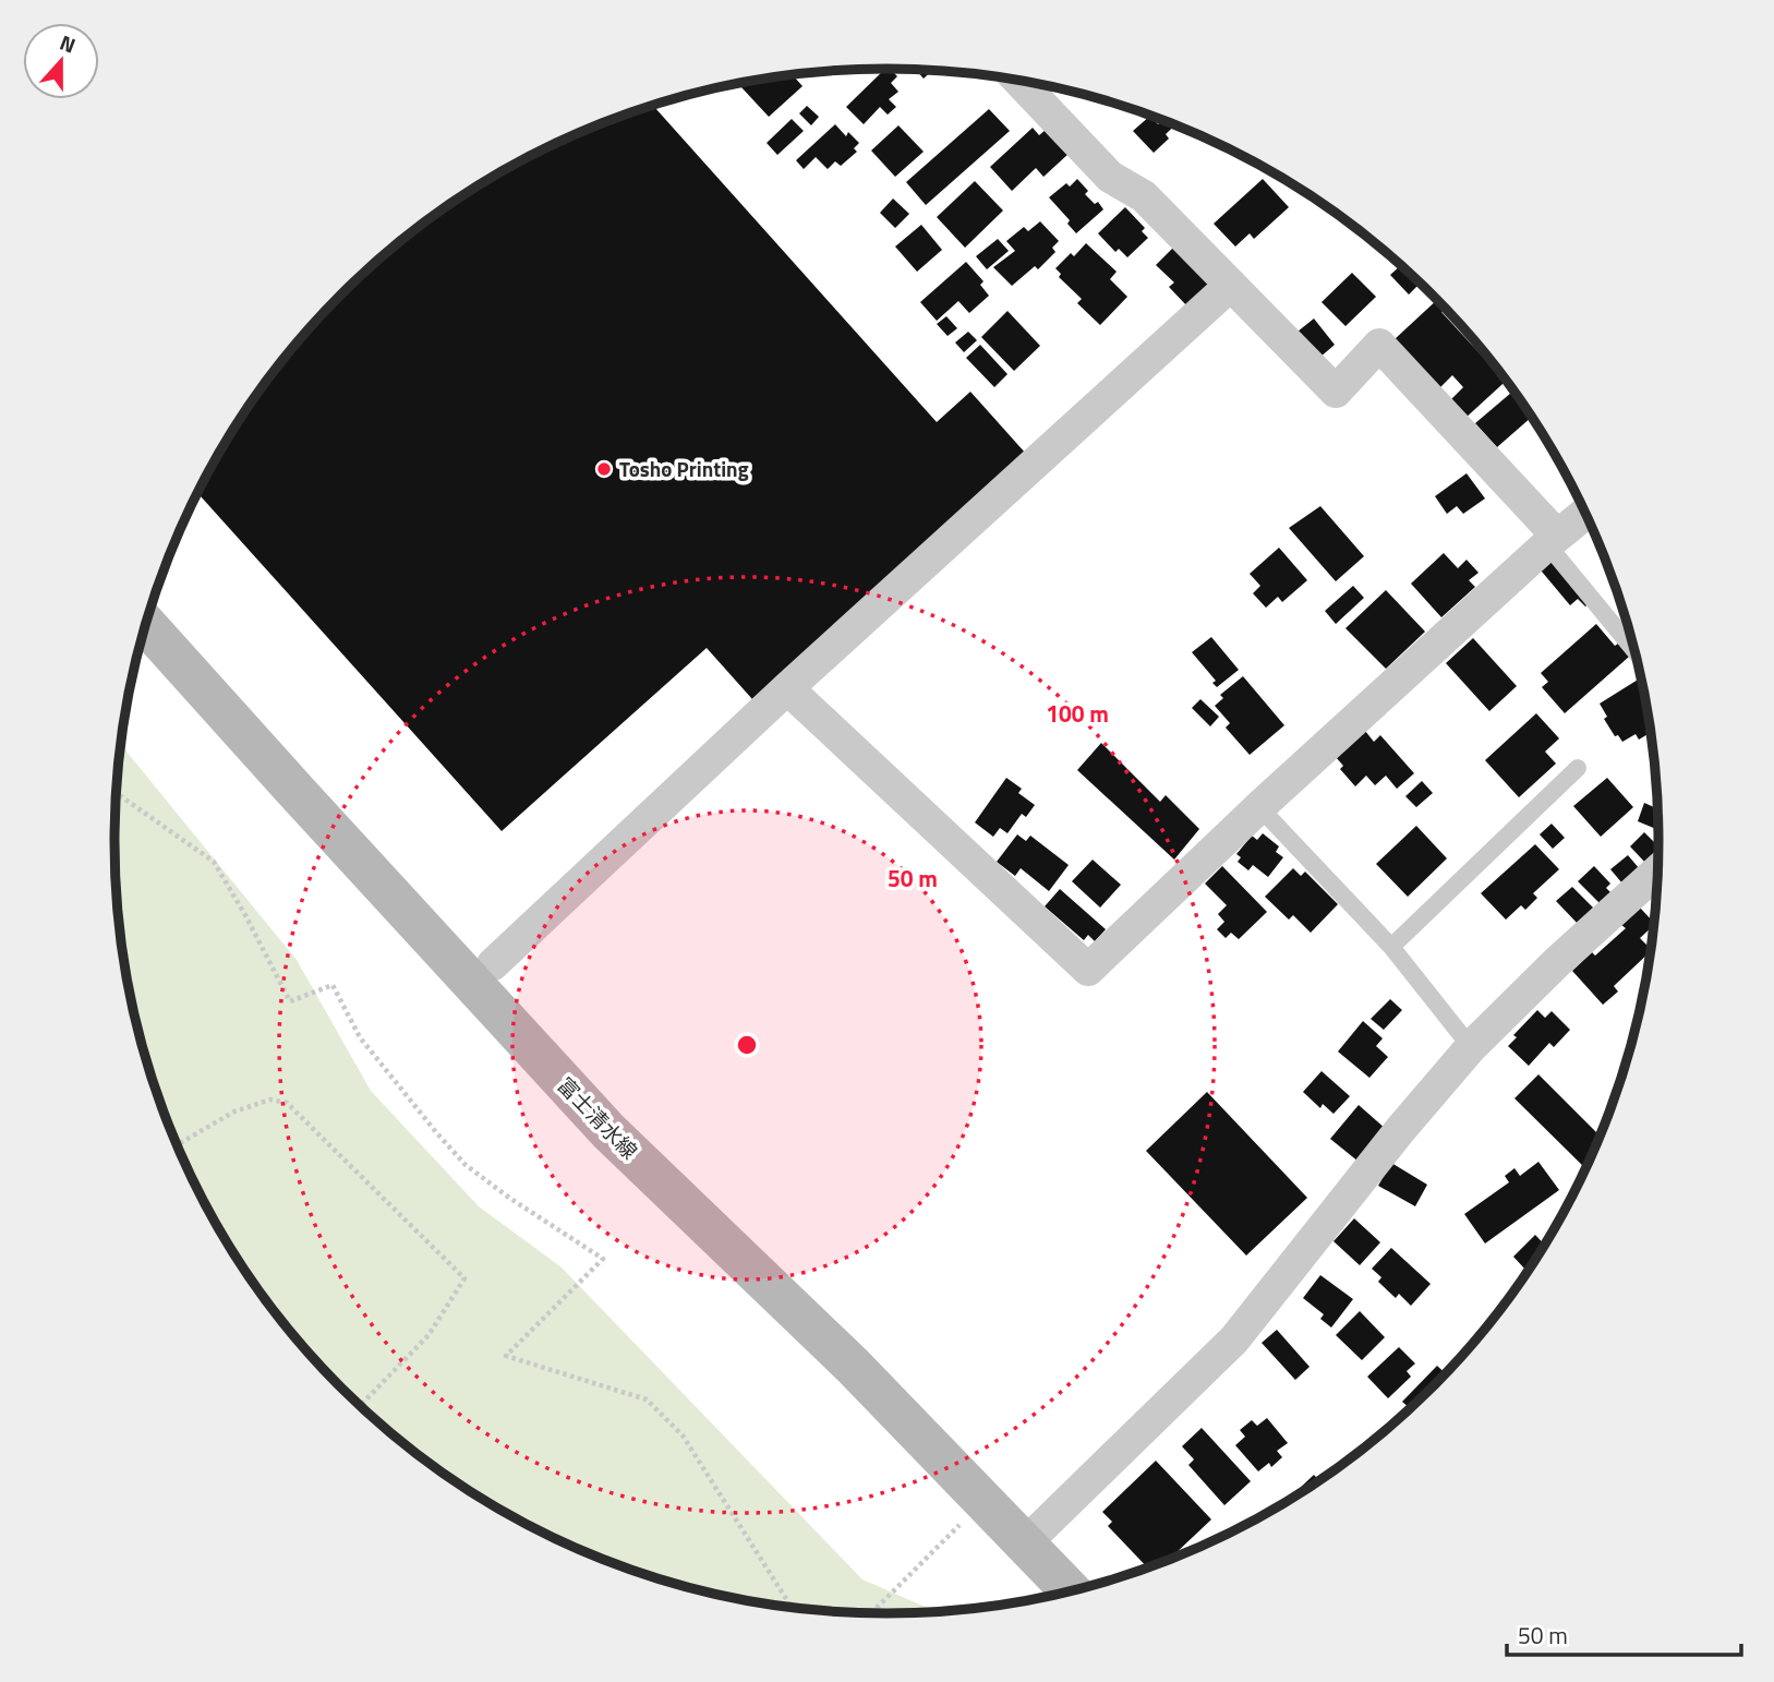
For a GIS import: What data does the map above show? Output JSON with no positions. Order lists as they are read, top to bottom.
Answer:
{
  "streets": {
    "main road": ["富士清水線"]
  },
  "places": ["Tosho Printing"],
  "scale_bar": "50 m",
  "north": "top",
  "rings": ["100 m", "50 m"]
}
